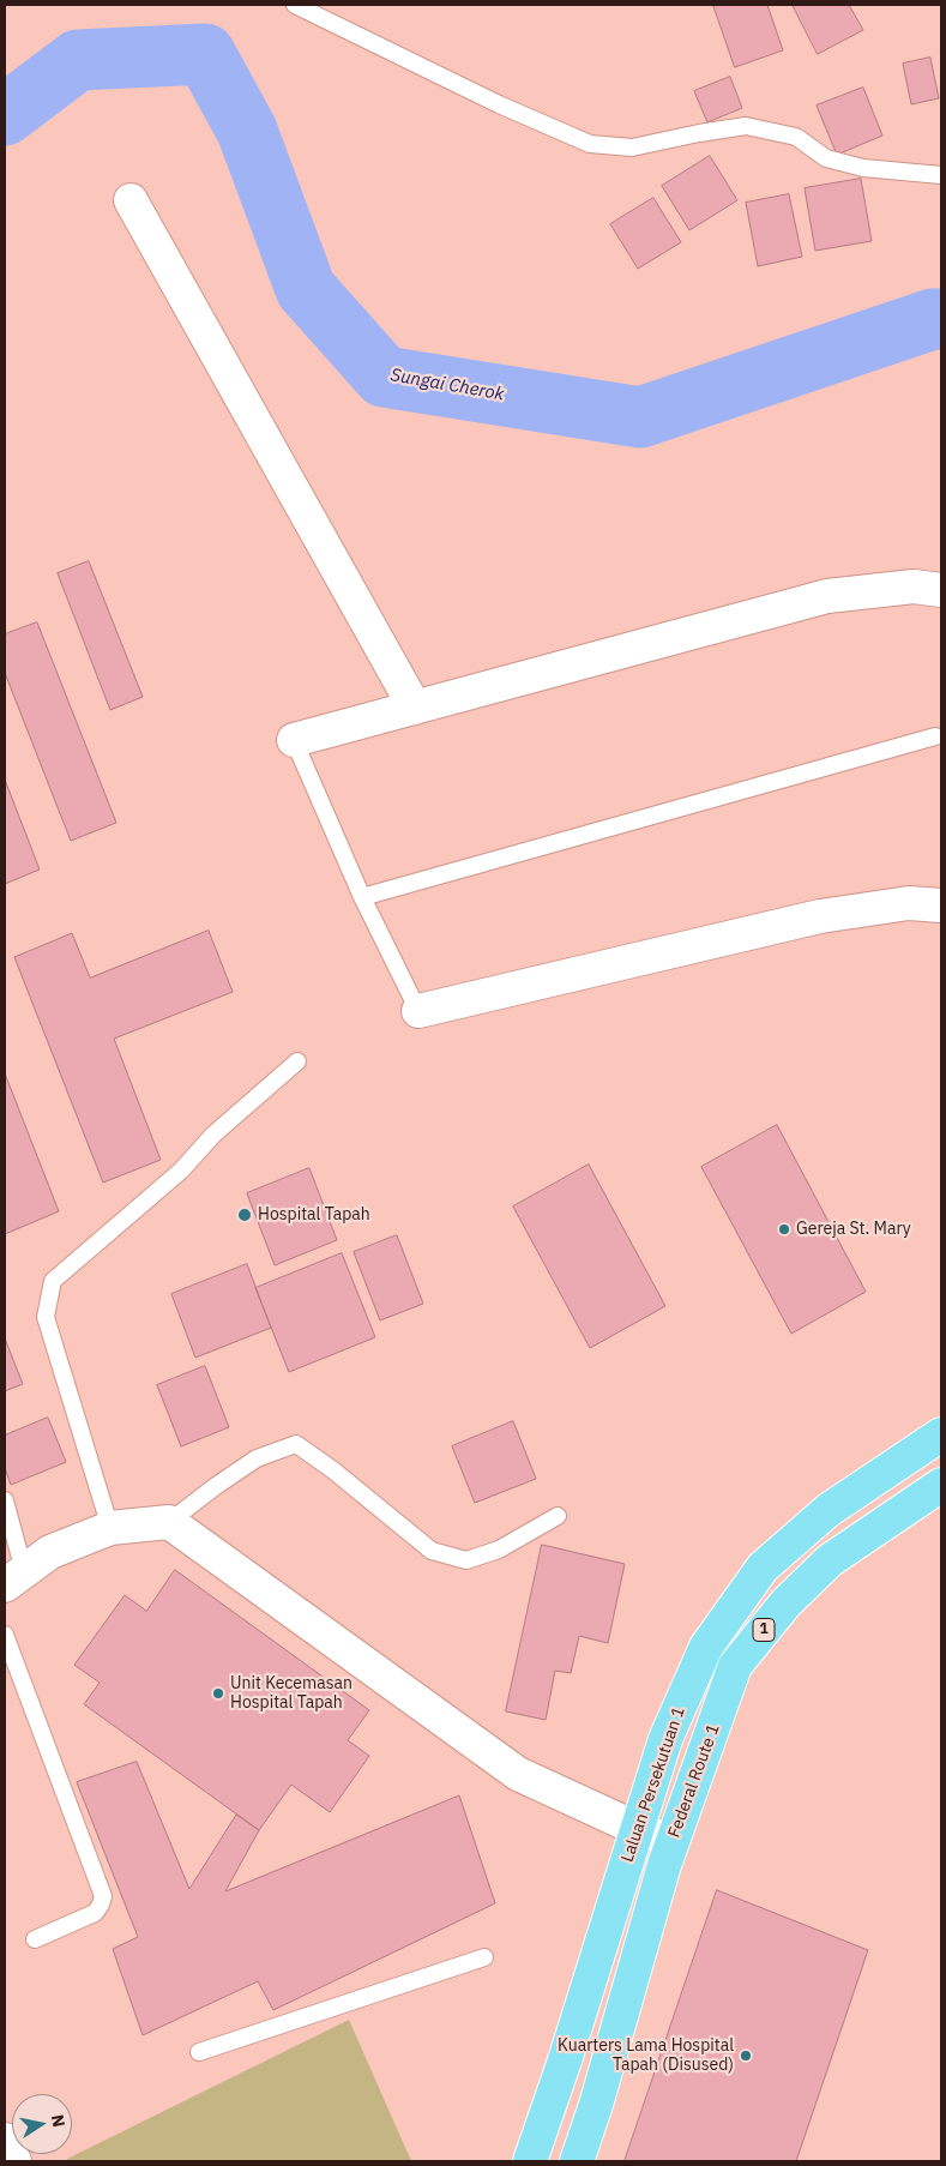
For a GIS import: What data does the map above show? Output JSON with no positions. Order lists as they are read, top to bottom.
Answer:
{
  "streets": {
    "highway": ["1", "Federal Route 1", "Laluan Persekutuan 1"]
  },
  "water": ["Sungai Cherok"],
  "places": [
    "Hospital Tapah",
    "Gereja St. Mary",
    "Unit Kecemasan Hospital Tapah",
    "Kuarters Lama Hospital Tapah (Disused)"
  ],
  "north": "right"
}
